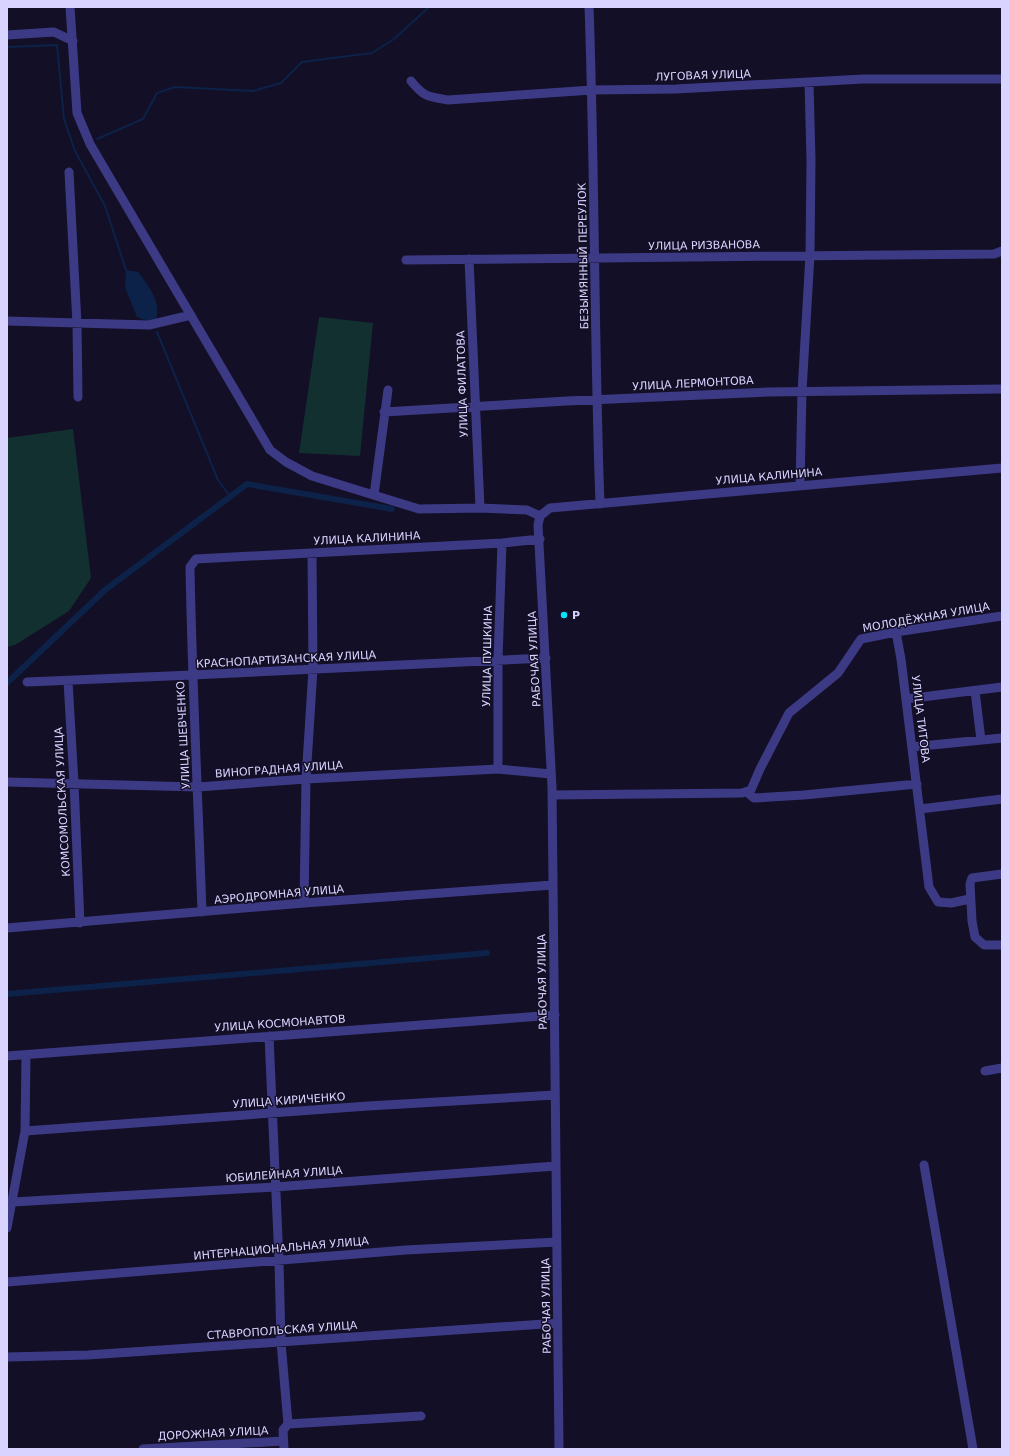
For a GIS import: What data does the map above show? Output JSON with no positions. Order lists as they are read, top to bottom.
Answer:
{
  "streets": {
    "street": [
      "ЛУГОВАЯ УЛИЦА",
      "УЛИЦА РИЗВАНОВА",
      "БЕЗЫМЯННЫЙ ПЕРЕУЛОК",
      "УЛИЦА ЛЕРМОНТОВА",
      "УЛИЦА ФИЛАТОВА",
      "УЛИЦА КАЛИНИНА",
      "МОЛОДЁЖНАЯ УЛИЦА",
      "УЛИЦА ПУШКИНА",
      "КРАСНОПАРТИЗАНСКАЯ УЛИЦА",
      "РАБОЧАЯ УЛИЦА",
      "УЛИЦА ТИТОВА",
      "УЛИЦА ШЕВЧЕНКО",
      "ВИНОГРАДНАЯ УЛИЦА",
      "КОМСОМОЛЬСКАЯ УЛИЦА",
      "АЭРОДРОМНАЯ УЛИЦА",
      "УЛИЦА КОСМОНАВТОВ",
      "УЛИЦА КИРИЧЕНКО",
      "ЮБИЛЕЙНАЯ УЛИЦА",
      "ИНТЕРНАЦИОНАЛЬНАЯ УЛИЦА",
      "СТАВРОПОЛЬСКАЯ УЛИЦА",
      "ДОРОЖНАЯ УЛИЦА"
    ]
  },
  "crossings": [
    ["ЛУГОВАЯ УЛИЦА", "БЕЗЫМЯННЫЙ ПЕРЕУЛОК"],
    ["УЛИЦА РИЗВАНОВА", "БЕЗЫМЯННЫЙ ПЕРЕУЛОК"],
    ["УЛИЦА РИЗВАНОВА", "УЛИЦА ФИЛАТОВА"],
    ["БЕЗЫМЯННЫЙ ПЕРЕУЛОК", "УЛИЦА ЛЕРМОНТОВА"],
    ["БЕЗЫМЯННЫЙ ПЕРЕУЛОК", "УЛИЦА КАЛИНИНА"],
    ["УЛИЦА ЛЕРМОНТОВА", "УЛИЦА ФИЛАТОВА"],
    ["УЛИЦА КАЛИНИНА", "УЛИЦА ПУШКИНА"],
    ["УЛИЦА КАЛИНИНА", "РАБОЧАЯ УЛИЦА"],
    ["УЛИЦА КАЛИНИНА", "УЛИЦА ШЕВЧЕНКО"],
    ["МОЛОДЁЖНАЯ УЛИЦА", "УЛИЦА ТИТОВА"],
    ["УЛИЦА ПУШКИНА", "КРАСНОПАРТИЗАНСКАЯ УЛИЦА"],
    ["УЛИЦА ПУШКИНА", "ВИНОГРАДНАЯ УЛИЦА"],
    ["КРАСНОПАРТИЗАНСКАЯ УЛИЦА", "РАБОЧАЯ УЛИЦА"],
    ["КРАСНОПАРТИЗАНСКАЯ УЛИЦА", "УЛИЦА ШЕВЧЕНКО"],
    ["КРАСНОПАРТИЗАНСКАЯ УЛИЦА", "КОМСОМОЛЬСКАЯ УЛИЦА"],
    ["РАБОЧАЯ УЛИЦА", "ВИНОГРАДНАЯ УЛИЦА"],
    ["РАБОЧАЯ УЛИЦА", "АЭРОДРОМНАЯ УЛИЦА"],
    ["РАБОЧАЯ УЛИЦА", "УЛИЦА КОСМОНАВТОВ"],
    ["РАБОЧАЯ УЛИЦА", "УЛИЦА КИРИЧЕНКО"],
    ["РАБОЧАЯ УЛИЦА", "ЮБИЛЕЙНАЯ УЛИЦА"],
    ["РАБОЧАЯ УЛИЦА", "ИНТЕРНАЦИОНАЛЬНАЯ УЛИЦА"],
    ["РАБОЧАЯ УЛИЦА", "СТАВРОПОЛЬСКАЯ УЛИЦА"],
    ["УЛИЦА ШЕВЧЕНКО", "ВИНОГРАДНАЯ УЛИЦА"],
    ["УЛИЦА ШЕВЧЕНКО", "АЭРОДРОМНАЯ УЛИЦА"],
    ["ВИНОГРАДНАЯ УЛИЦА", "КОМСОМОЛЬСКАЯ УЛИЦА"],
    ["КОМСОМОЛЬСКАЯ УЛИЦА", "АЭРОДРОМНАЯ УЛИЦА"]
  ],
  "places": ["Р"]
}
